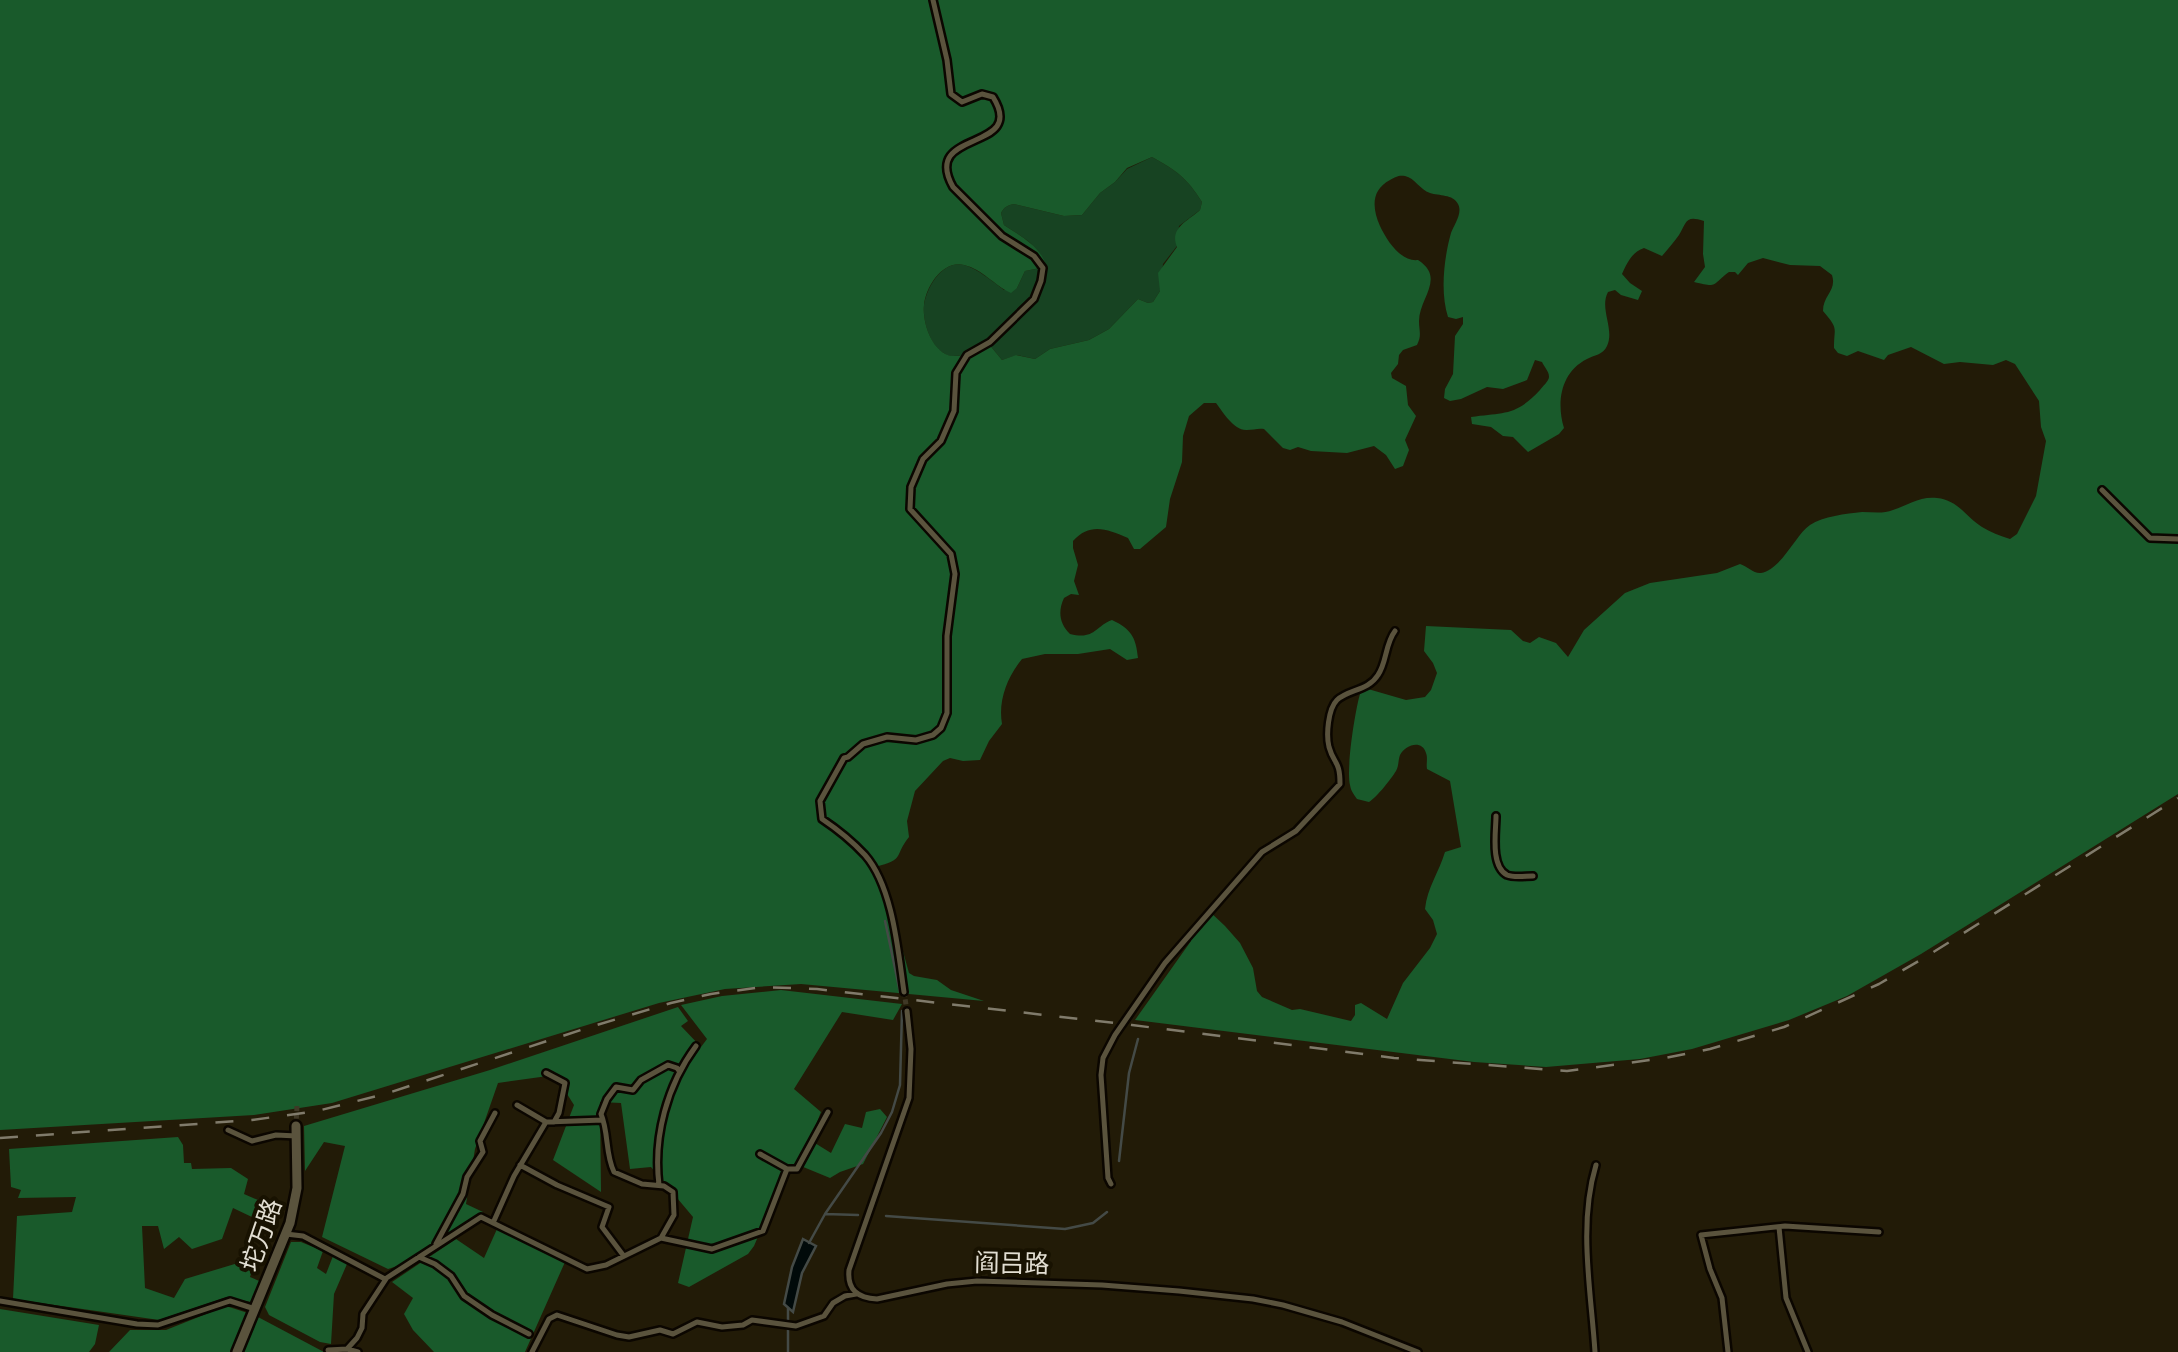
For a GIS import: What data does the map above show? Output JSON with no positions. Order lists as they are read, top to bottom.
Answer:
{
  "streets": {
    "main road": ["坨万路"],
    "street": ["阎吕路"]
  }
}
